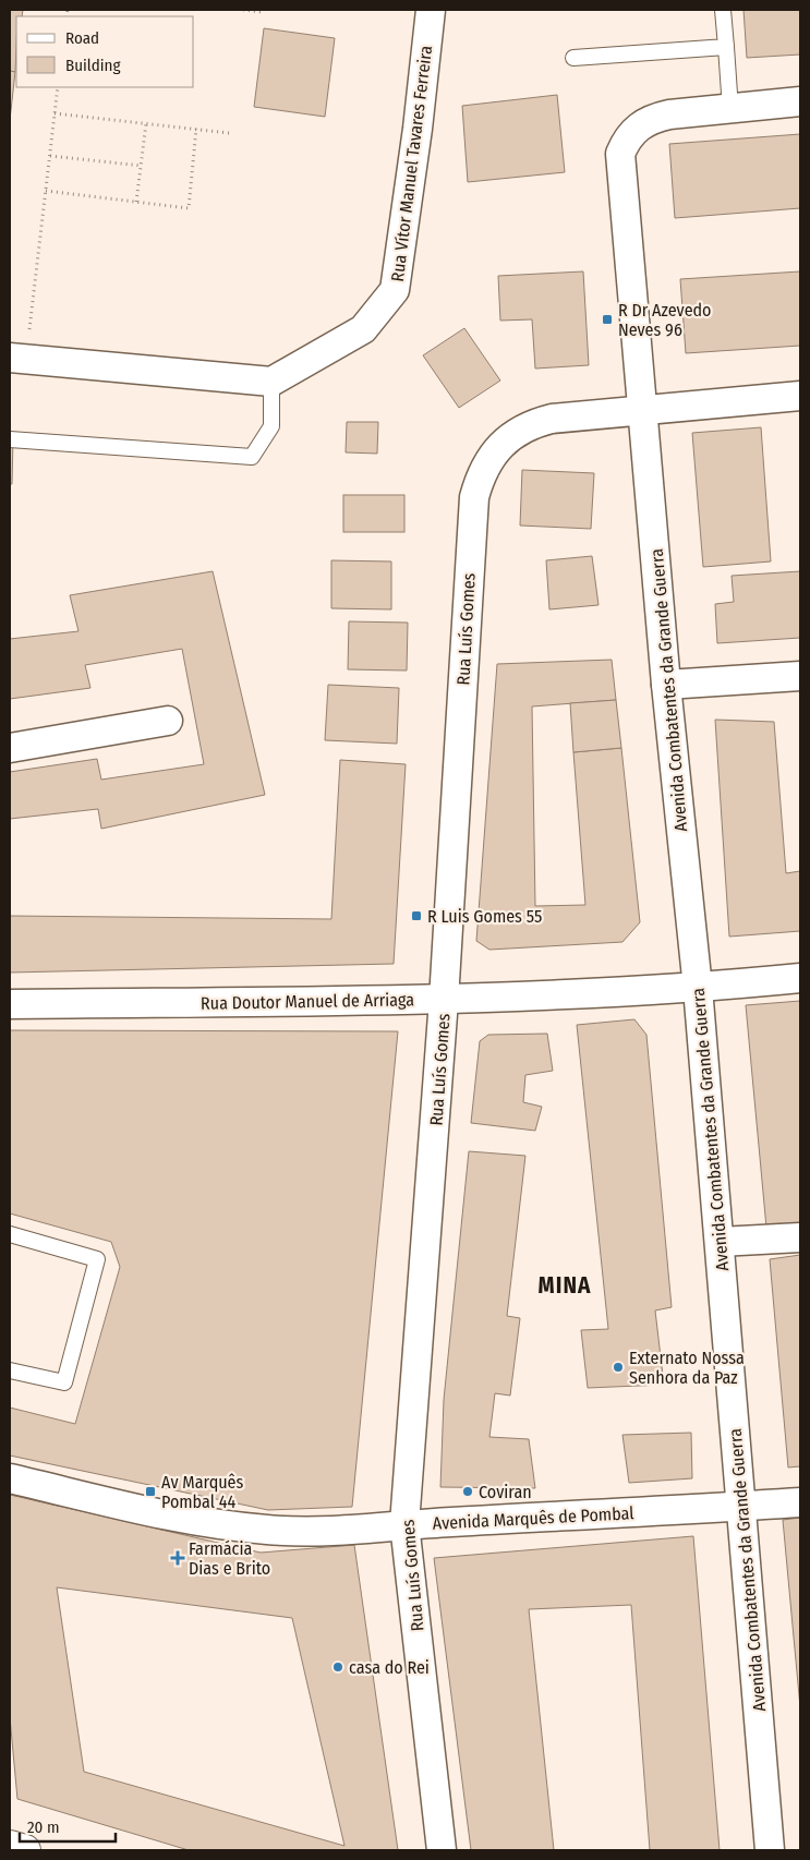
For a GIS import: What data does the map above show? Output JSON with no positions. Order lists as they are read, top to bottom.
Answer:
{
  "streets": {
    "street": [
      "Rua Vítor Manuel Tavares Ferreira",
      "Rua Luís Gomes",
      "Avenida Combatentes da Grande Guerra",
      "Rua Doutor Manuel de Arriaga",
      "Avenida Marquês de Pombal"
    ]
  },
  "crossings": [
    ["Rua Luís Gomes", "Avenida Combatentes da Grande Guerra"],
    ["Rua Luís Gomes", "Rua Doutor Manuel de Arriaga"],
    ["Rua Luís Gomes", "Avenida Marquês de Pombal"],
    ["Avenida Combatentes da Grande Guerra", "Rua Doutor Manuel de Arriaga"],
    ["Avenida Combatentes da Grande Guerra", "Avenida Marquês de Pombal"]
  ],
  "districts": ["MINA"],
  "places": {
    "transit": ["R Dr Azevedo Neves 96", "R Luis Gomes 55", "Av Marquês Pombal 44"],
    "other": ["Externato Nossa Senhora da Paz", "Coviran", "casa do Rei"],
    "health": ["Farmácia Dias e Brito"]
  },
  "legend": ["Road", "Building"],
  "scale_bar": "20 m"
}
